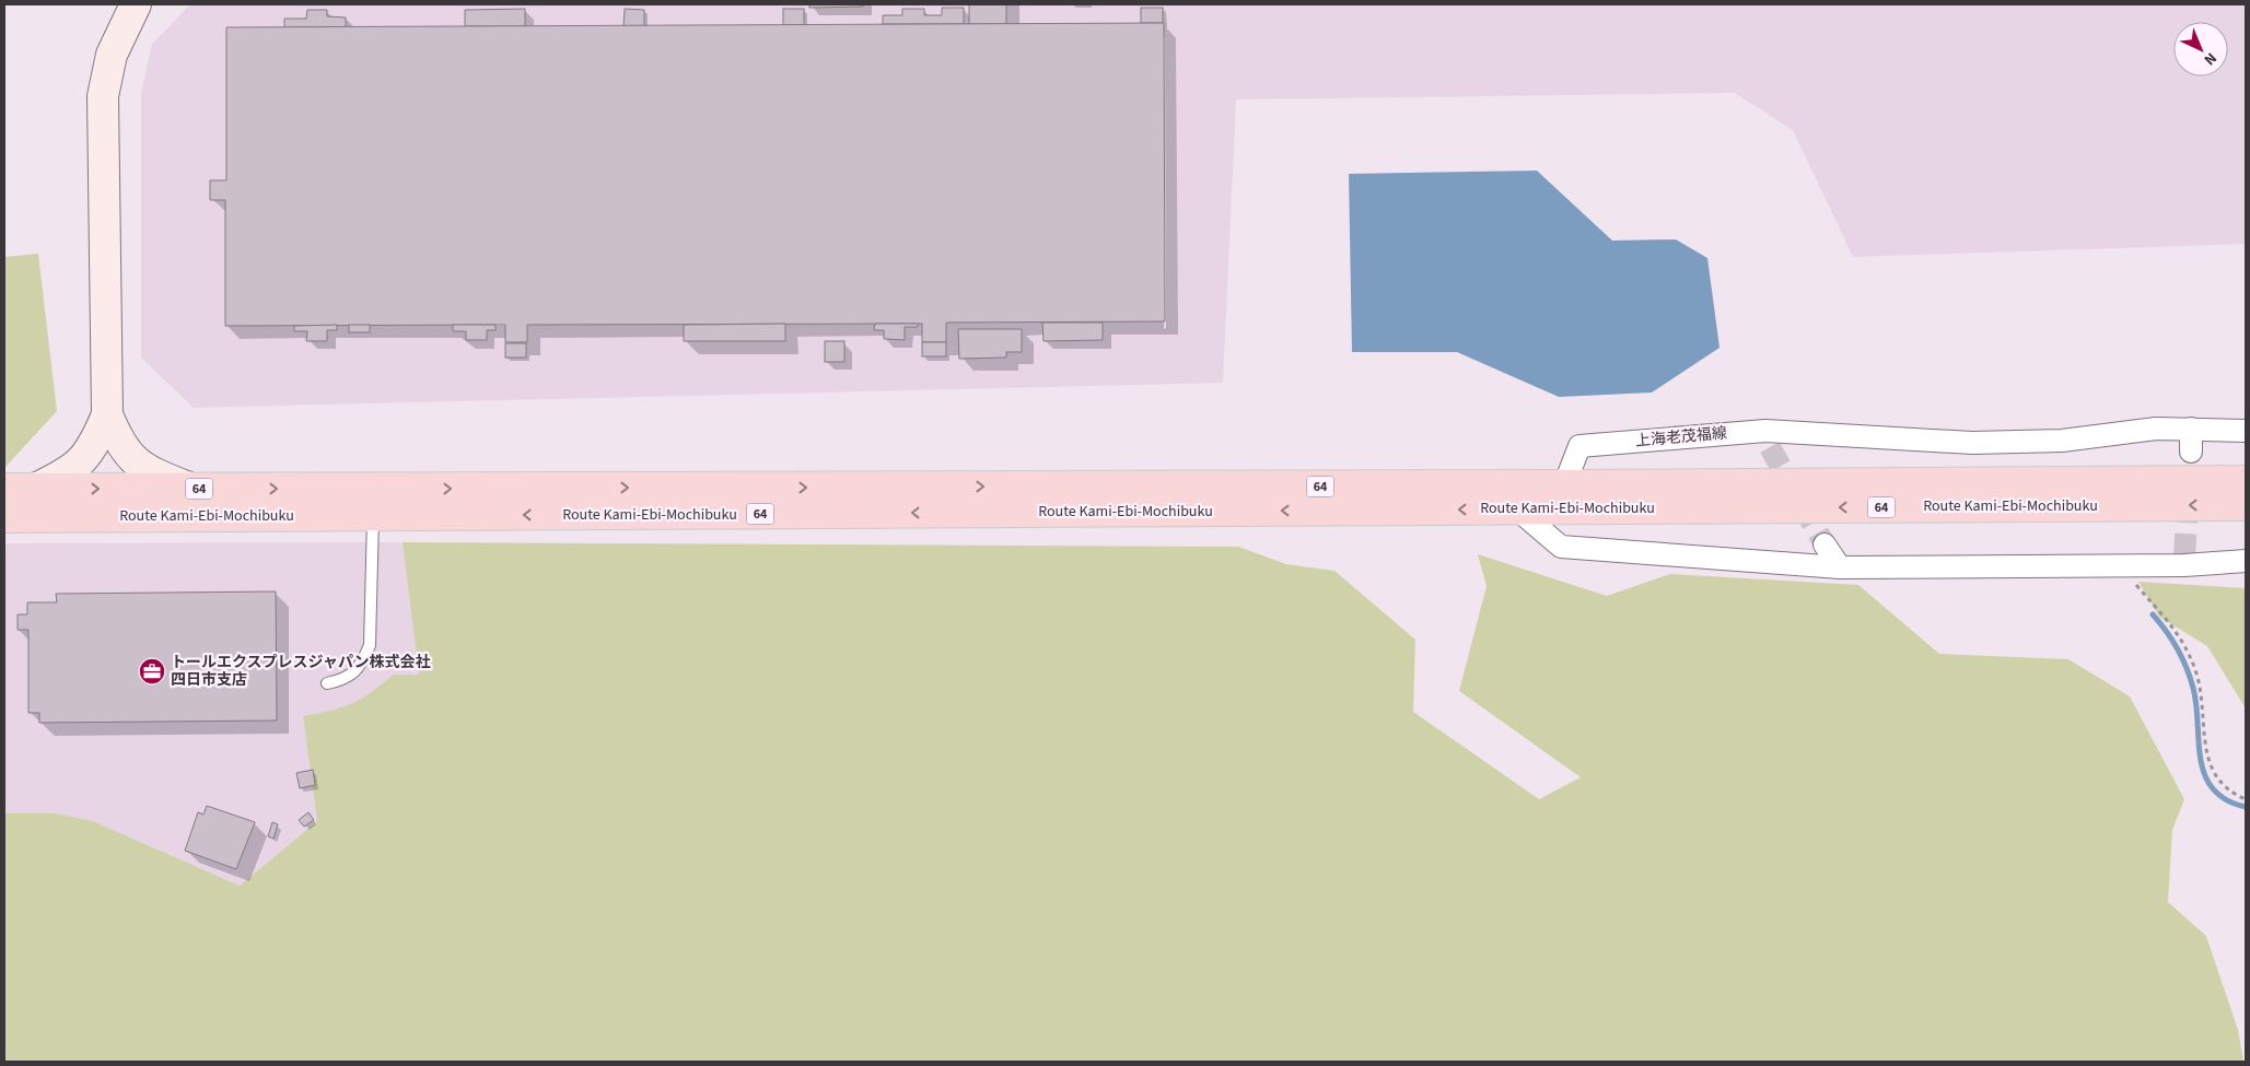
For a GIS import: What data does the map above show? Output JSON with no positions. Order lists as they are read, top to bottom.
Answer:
{
  "streets": {
    "main road": ["64", "Route Kami-Ebi-Mochibuku"],
    "street": ["上海老茂福線"]
  },
  "crossings": [
    ["上海老茂福線", "Route Kami-Ebi-Mochibuku"]
  ],
  "places": {
    "office": ["トールエクスプレスジャパン株式会社 四日市支店"]
  },
  "north": "bottom right"
}
